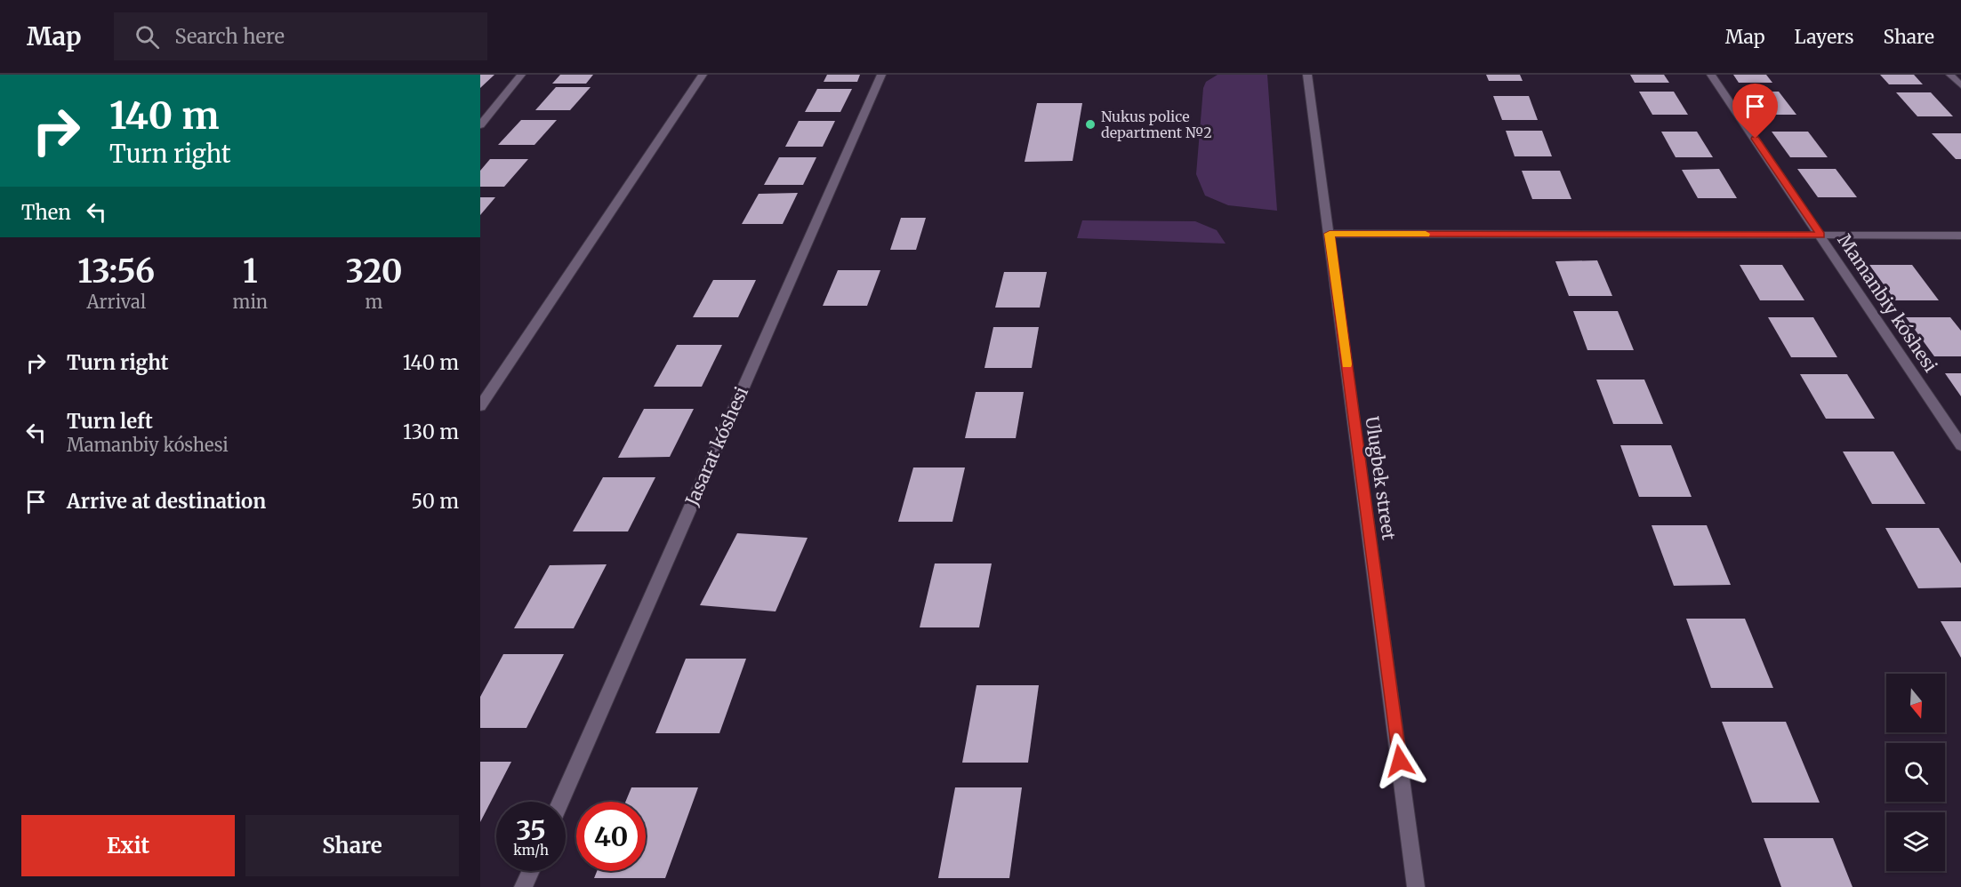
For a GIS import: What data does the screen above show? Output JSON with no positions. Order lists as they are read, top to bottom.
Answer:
{
  "streets": {
    "street": ["Mamanbiy kóshesi", "Jasarat kóshesi", "Ulugbek street"]
  },
  "places": ["Nukus police department №2"],
  "north": "bottom",
  "page": {
    "header": "Map",
    "search": "Search here",
    "nav": ["Map", "Layers", "Share"],
    "turn": ["140 m", "Turn right"],
    "then": "Then",
    "eta": [
      "13:56",
      "Arrival",
      "1",
      "min",
      "320",
      "m"
    ],
    "list": [
      {
        "name": "Turn right",
        "value": "140 m"
      },
      {
        "name": "Turn left",
        "note": "Mamanbiy kóshesi",
        "value": "130 m"
      },
      {
        "name": "Arrive at destination",
        "value": "50 m"
      }
    ],
    "speed": "35 km/h",
    "limit": "40",
    "buttons": ["Exit", "Share"]
  }
}
